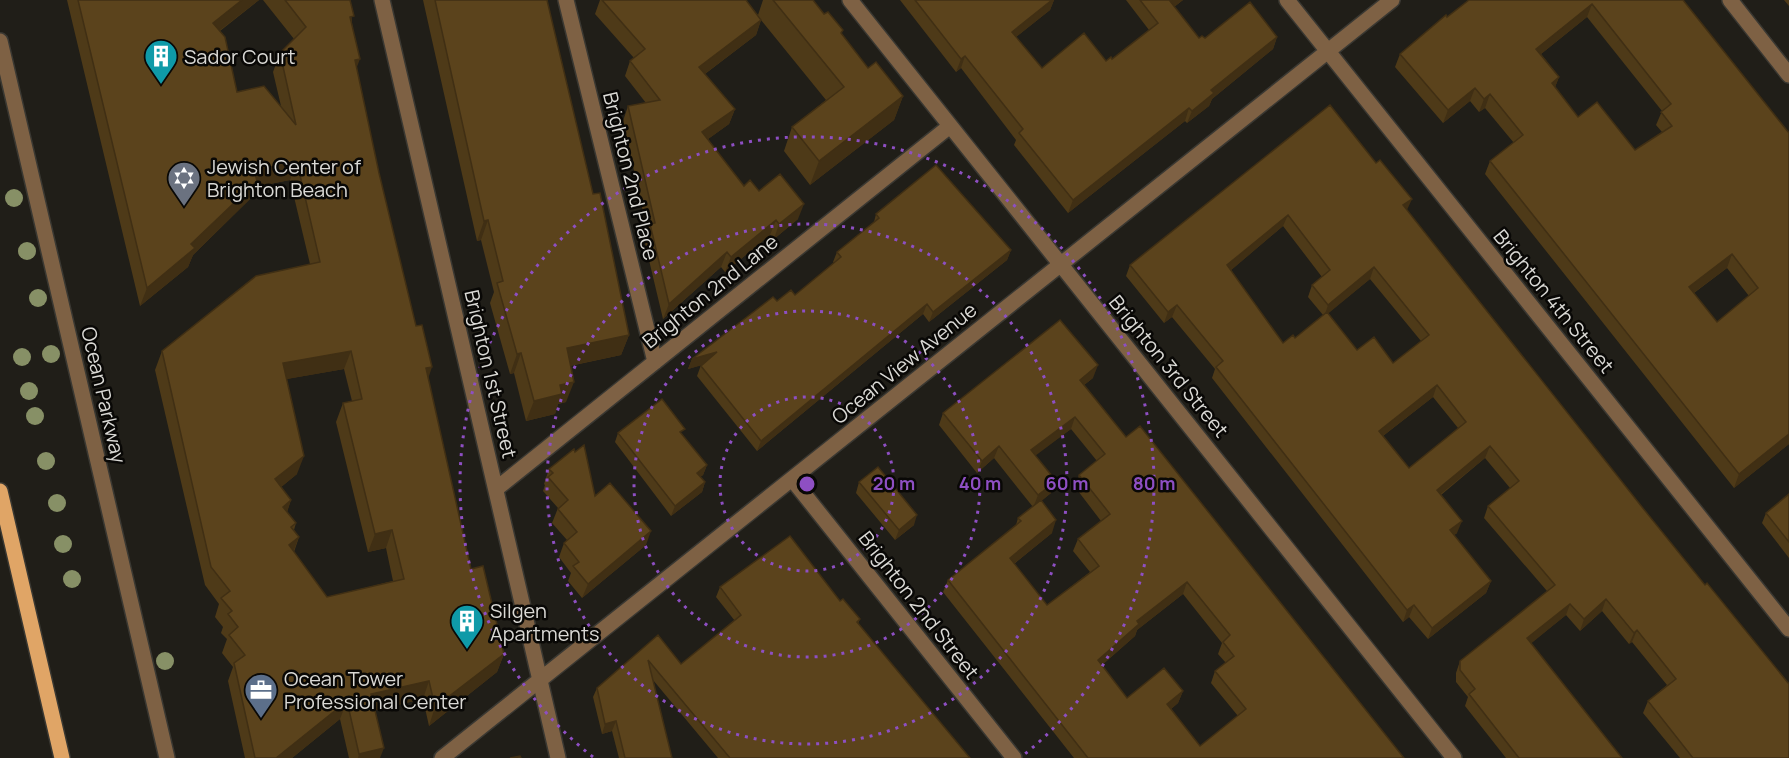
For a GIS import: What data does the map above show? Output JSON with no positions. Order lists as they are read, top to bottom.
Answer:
{
  "streets": {
    "street": [
      "Brighton 2nd Place",
      "Brighton 2nd Lane",
      "Brighton 4th Street",
      "Ocean View Avenue",
      "Brighton 3rd Street",
      "Brighton 1st Street",
      "Ocean Parkway",
      "Brighton 2nd Street"
    ]
  },
  "crossings": [
    ["Brighton 2nd Place", "Brighton 2nd Lane"],
    ["Brighton 2nd Lane", "Brighton 3rd Street"],
    ["Brighton 2nd Lane", "Brighton 1st Street"],
    ["Brighton 4th Street", "Ocean View Avenue"],
    ["Ocean View Avenue", "Brighton 3rd Street"],
    ["Ocean View Avenue", "Brighton 1st Street"],
    ["Ocean View Avenue", "Brighton 2nd Street"]
  ],
  "places": {
    "building": ["Sador Court", "Silgen Apartments"],
    "synagogue": ["Jewish Center of Brighton Beach"],
    "office": ["Ocean Tower Professional Center"]
  },
  "rings": [
    "20 m",
    "40 m",
    "60 m",
    "80 m"
  ]
}
